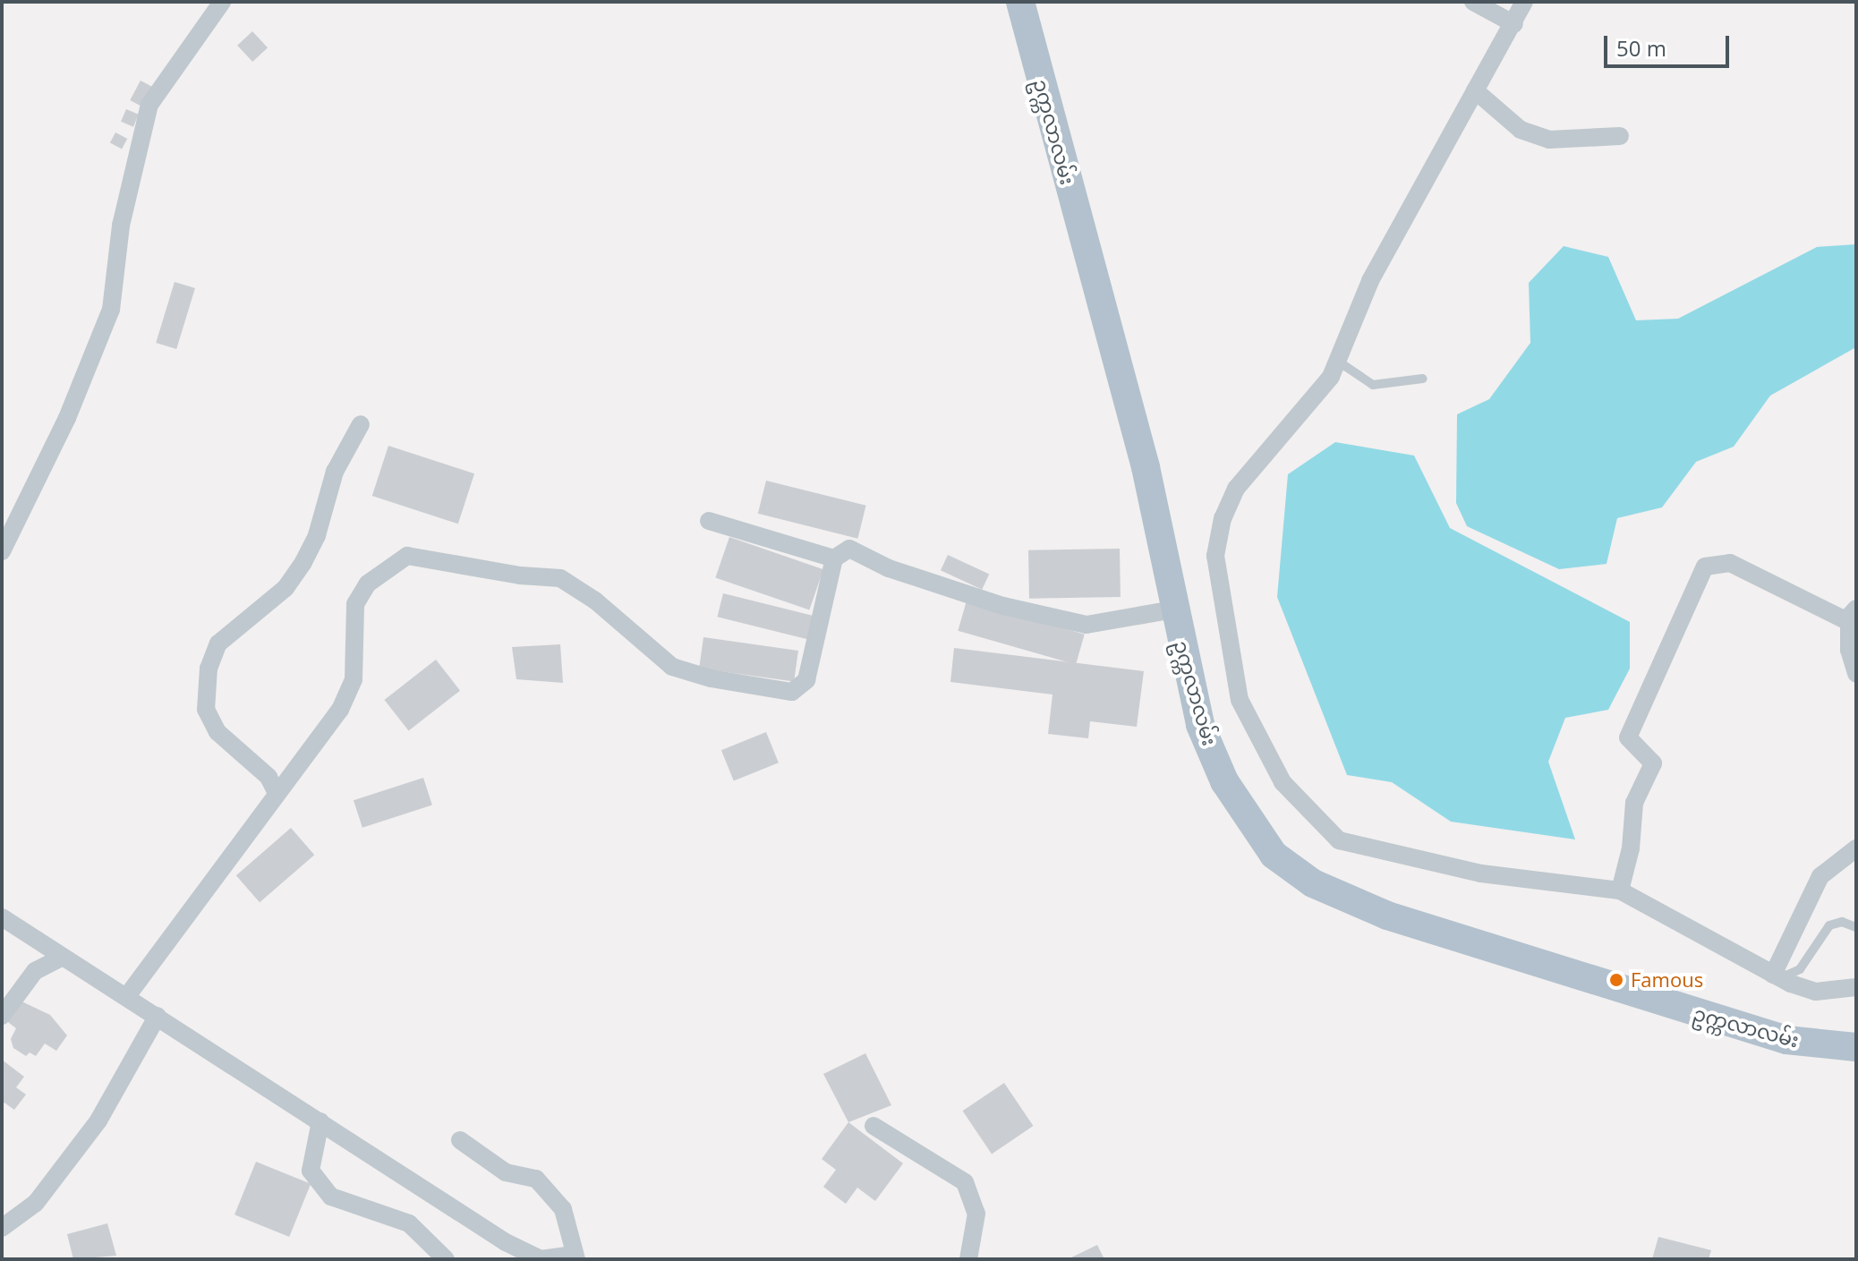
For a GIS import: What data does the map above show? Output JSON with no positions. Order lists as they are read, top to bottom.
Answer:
{
  "streets": {
    "main road": ["ဥက္ကလာလမ်း"]
  },
  "places": ["Famous"],
  "scale_bar": "50 m"
}
